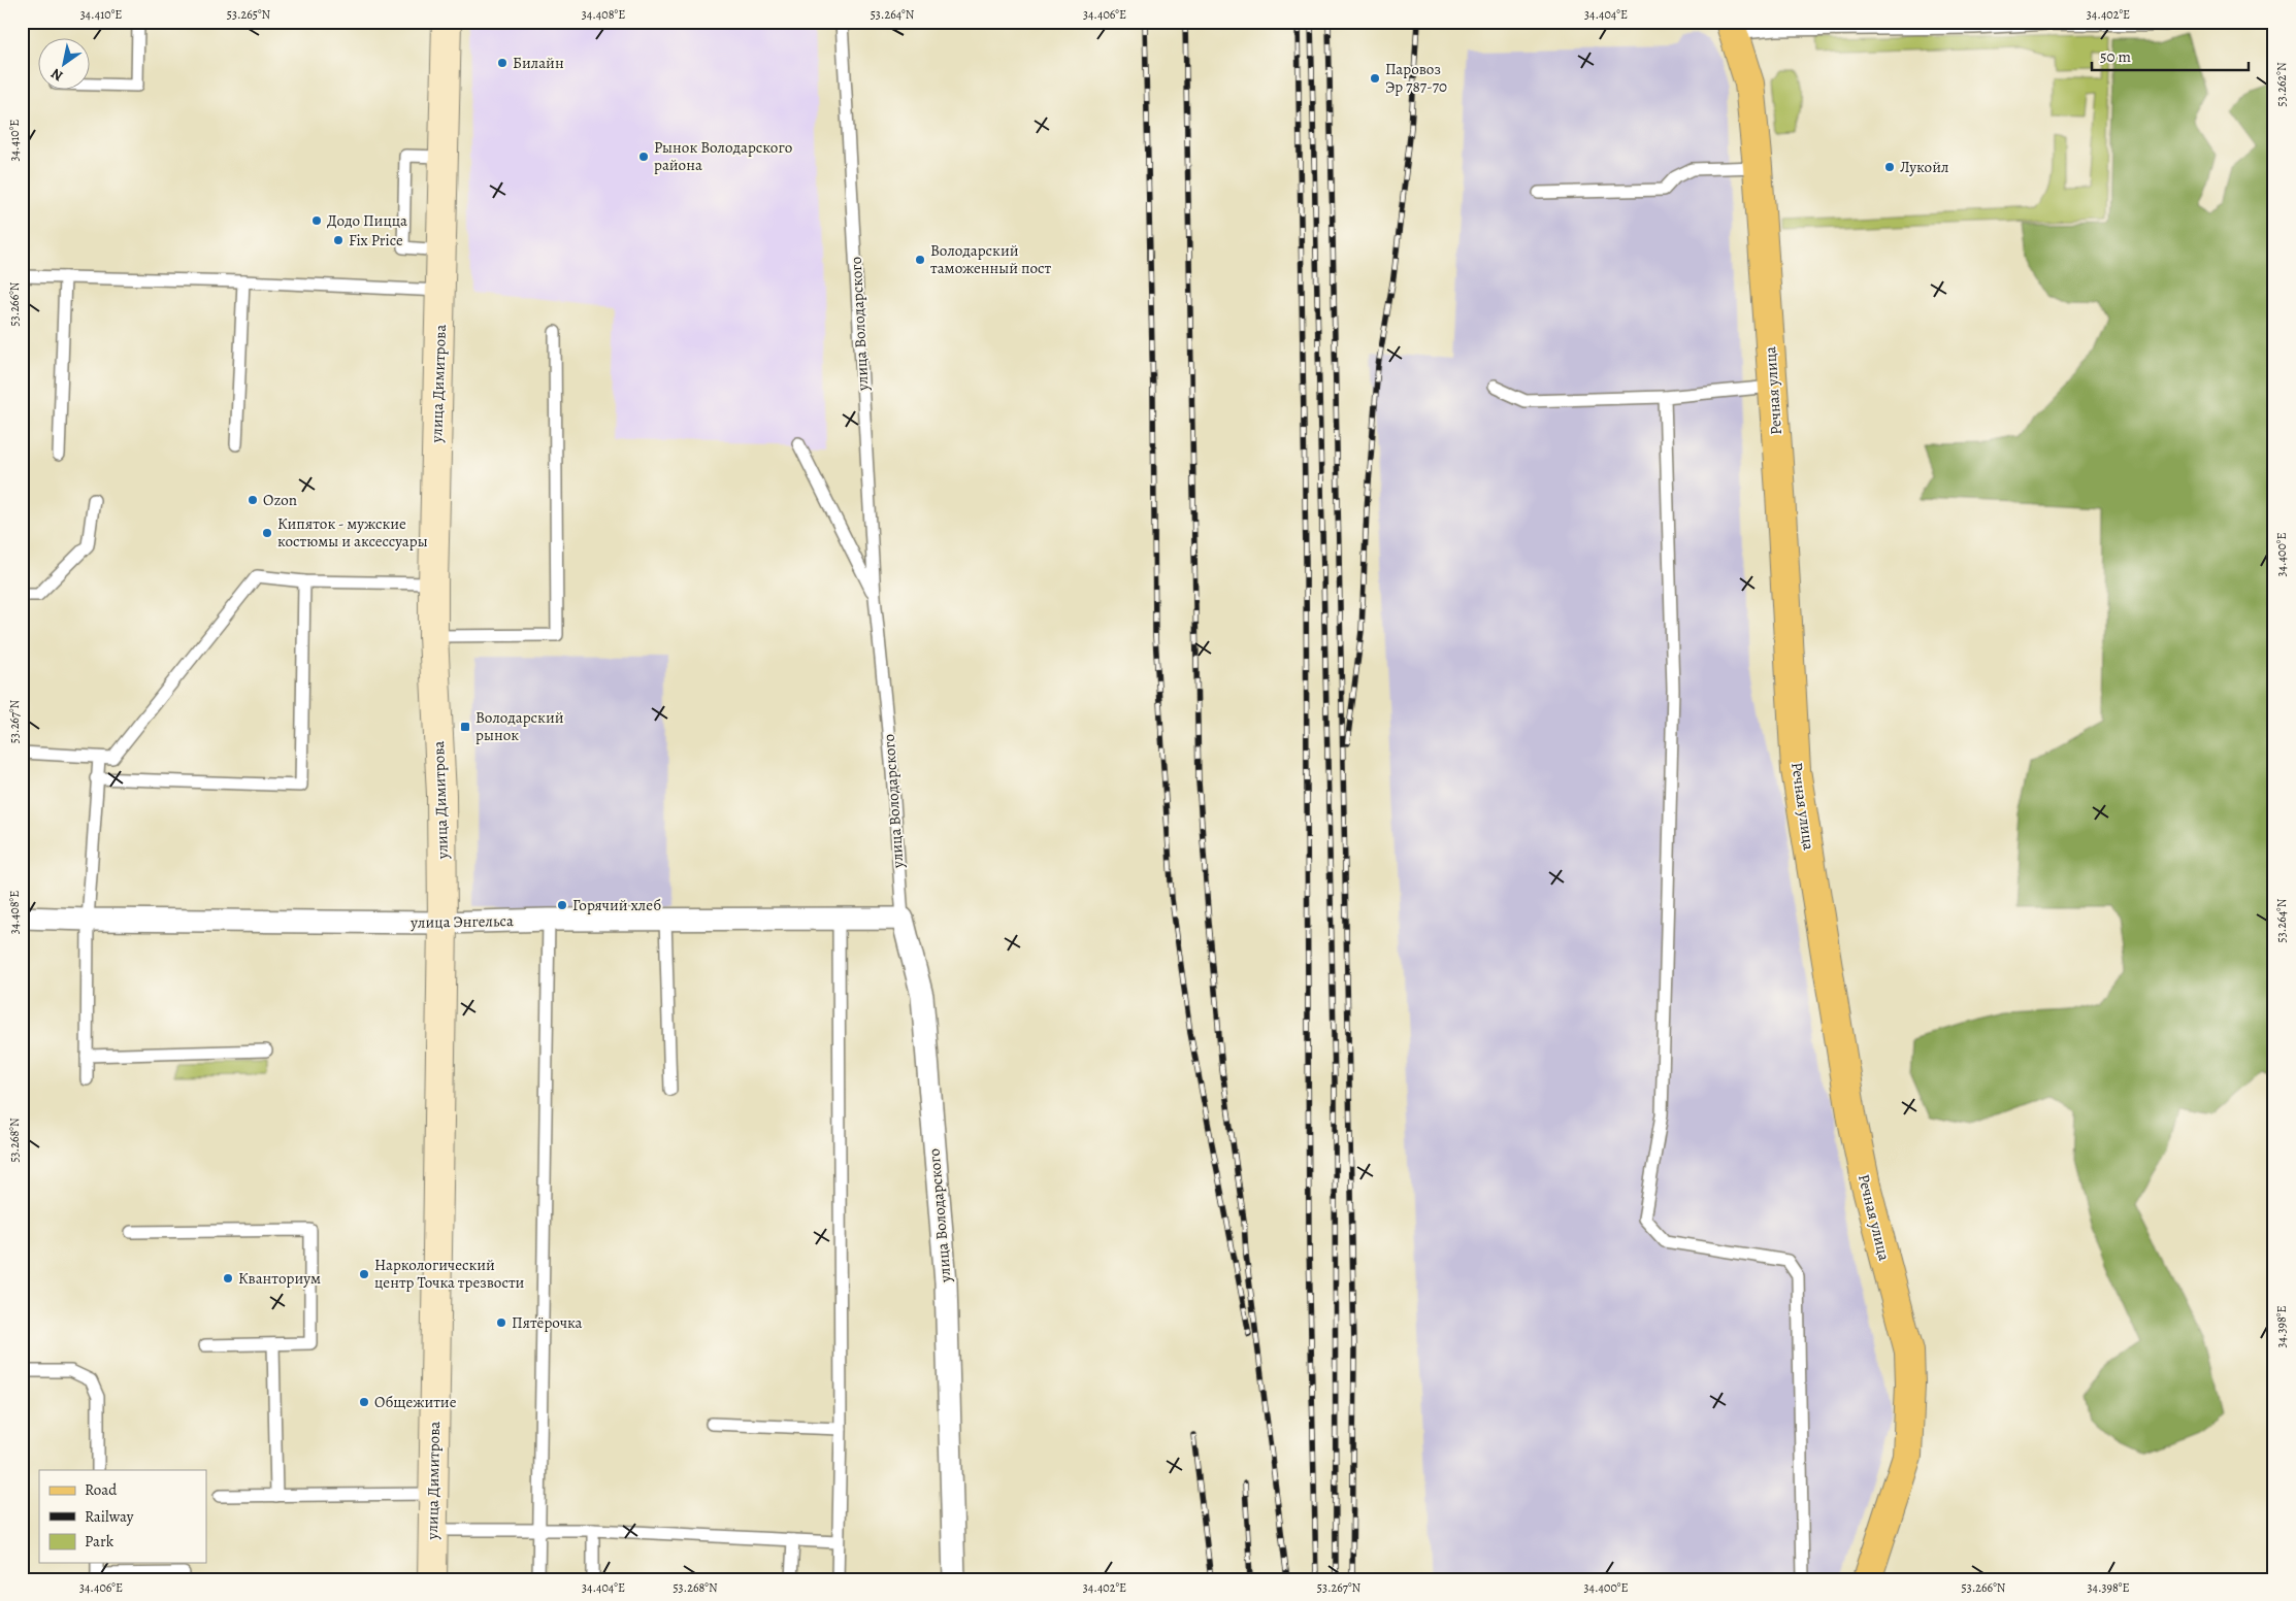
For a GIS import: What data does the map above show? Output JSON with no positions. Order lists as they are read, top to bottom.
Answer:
{
  "streets": {
    "main road": ["улица Димитрова", "Речная улица"],
    "street": ["улица Володарского", "улица Энгельса"]
  },
  "crossings": [
    ["улица Володарского", "улица Энгельса"],
    ["улица Димитрова", "улица Энгельса"]
  ],
  "places": {
    "other": [
      "Билайн",
      "Паровоз Эр 787-70",
      "Рынок Володарского района",
      "Лукойл",
      "Додо Пицца",
      "Fix Price",
      "Володарский таможенный пост",
      "Ozon",
      "Кипяток - мужские костюмы и аксессуары",
      "Горячий хлеб",
      "Наркологический центр Точка трезвости",
      "Кванториум",
      "Пятёрочка",
      "Общежитие"
    ],
    "transit": ["Володарский рынок"]
  },
  "legend": ["Road", "Railway", "Park"],
  "scale_bar": "50 m",
  "north": "bottom left",
  "coordinates": [
    "34.410°E",
    "53.265°N",
    "34.408°E",
    "53.264°N",
    "34.406°E",
    "34.404°E",
    "34.402°E",
    "53.262°N",
    "53.266°N",
    "34.400°E",
    "53.267°N",
    "53.268°N",
    "34.398°E"
  ]
}
